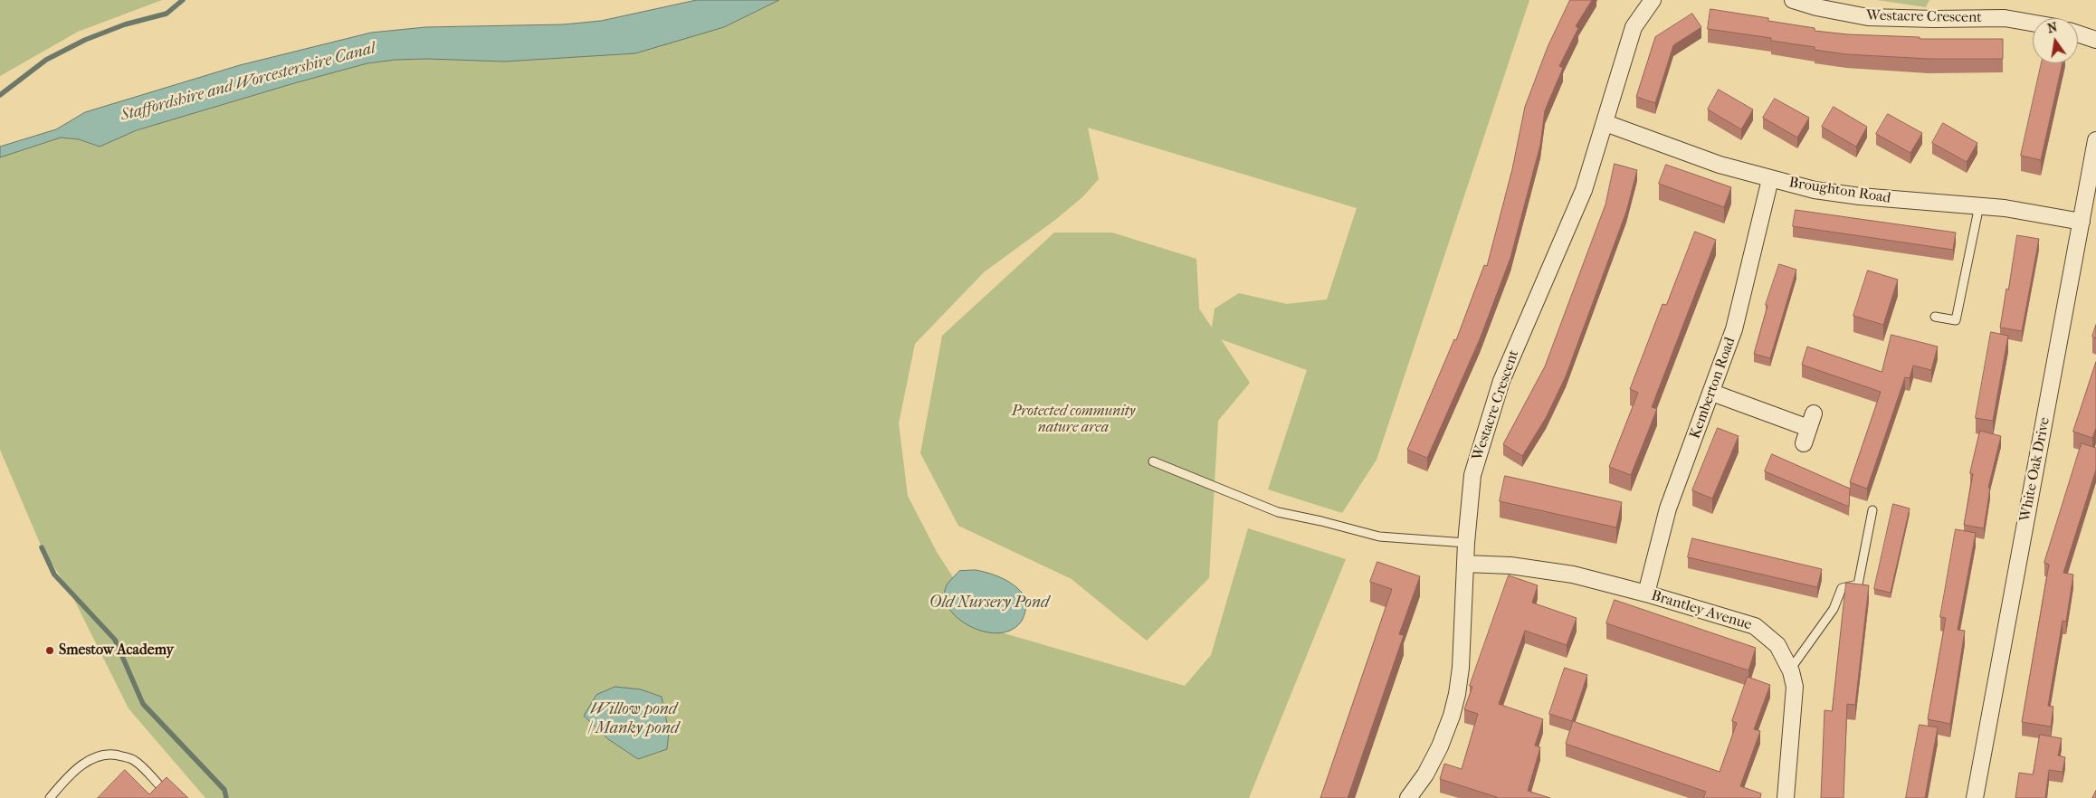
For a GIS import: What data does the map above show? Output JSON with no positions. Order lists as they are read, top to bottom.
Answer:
{
  "streets": {
    "street": [
      "Westacre Crescent",
      "Broughton Road",
      "Kemberton Road",
      "White Oak Drive",
      "Brantley Avenue"
    ]
  },
  "crossings": [
    ["Westacre Crescent", "Broughton Road"],
    ["Westacre Crescent", "Brantley Avenue"],
    ["Broughton Road", "Kemberton Road"],
    ["Broughton Road", "White Oak Drive"],
    ["Kemberton Road", "Brantley Avenue"]
  ],
  "water": ["Staffordshire and Worcestershire Canal", "Old Nursery Pond", "Willow pond / Manky pond"],
  "parks": ["Protected community nature area"],
  "places": ["Smestow Academy"],
  "north": "top"
}
